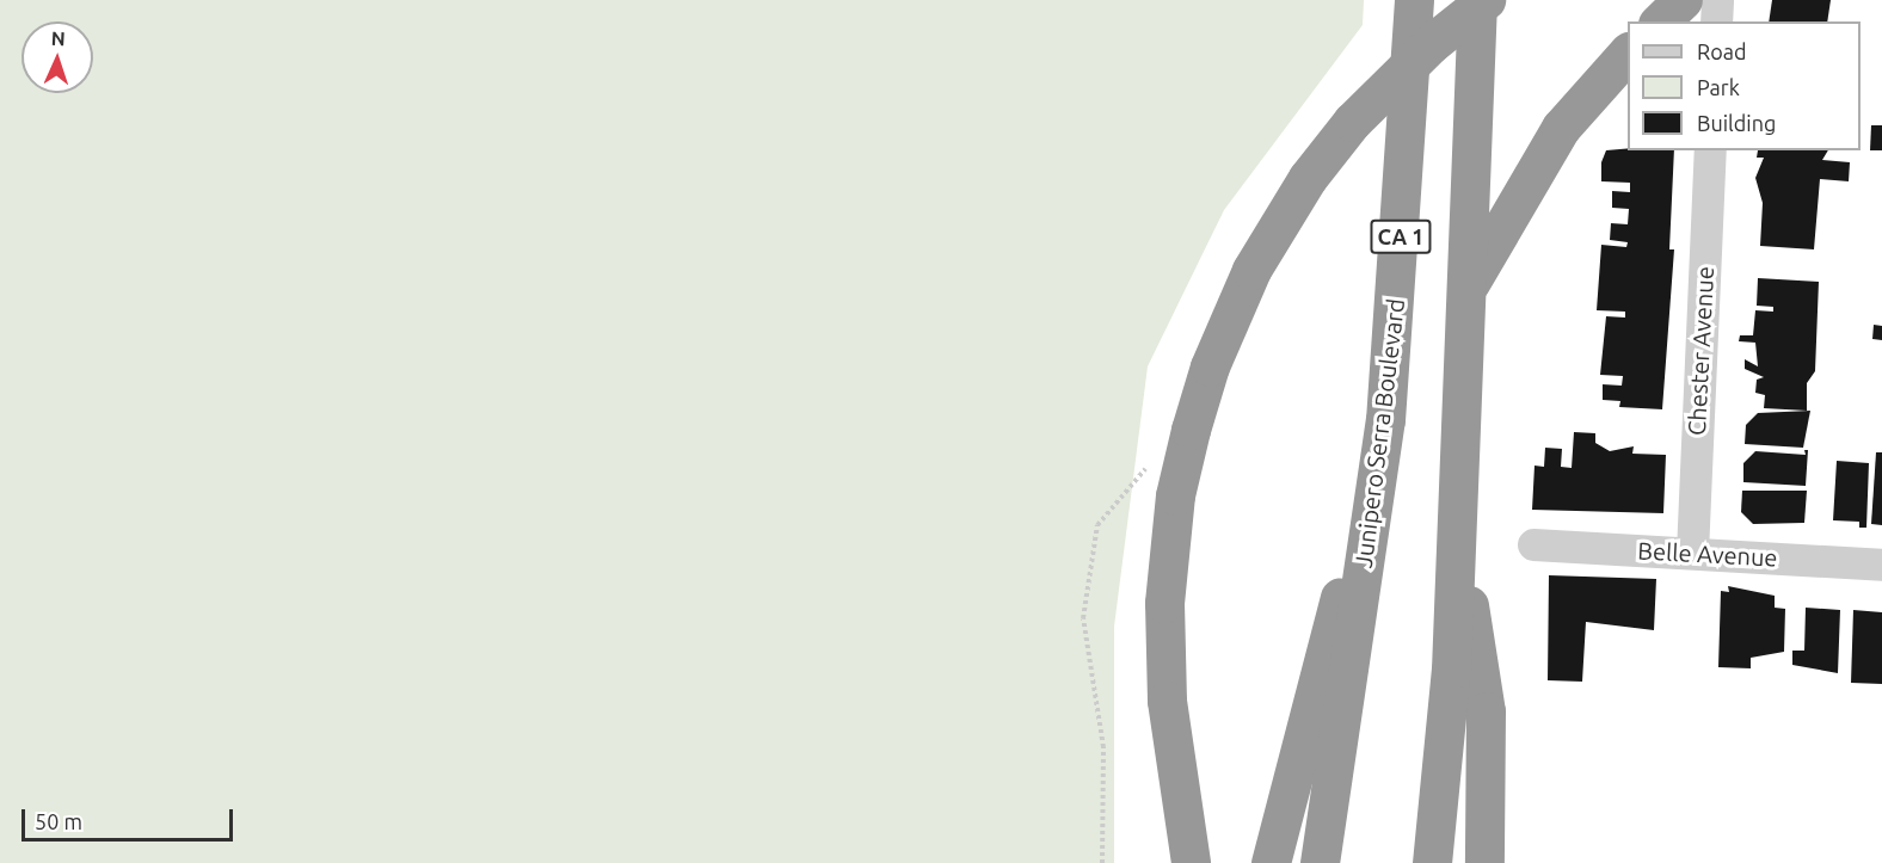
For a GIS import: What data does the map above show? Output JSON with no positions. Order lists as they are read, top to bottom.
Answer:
{
  "streets": {
    "highway": ["CA 1", "Junipero Serra Boulevard"],
    "street": ["Chester Avenue", "Belle Avenue"]
  },
  "crossings": [
    ["Chester Avenue", "Belle Avenue"]
  ],
  "legend": ["Road", "Park", "Building"],
  "scale_bar": "50 m",
  "north": "top"
}
